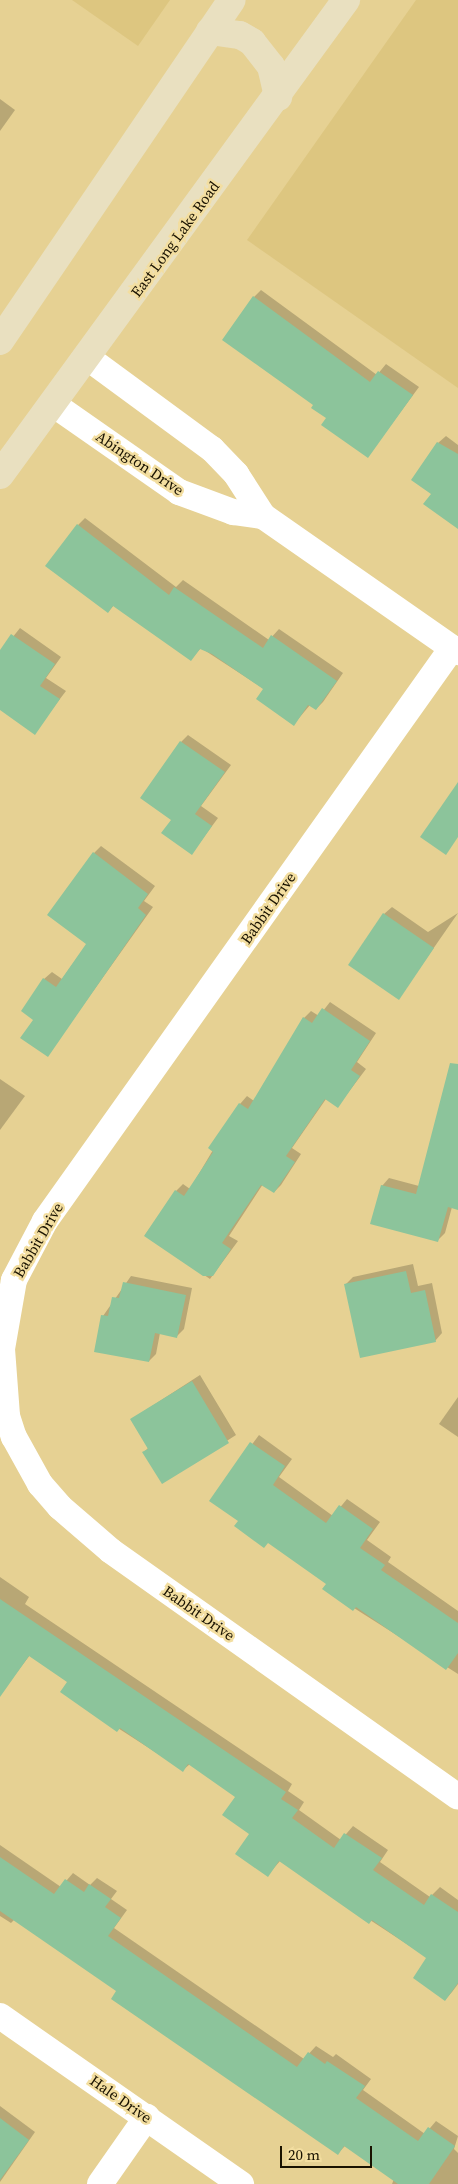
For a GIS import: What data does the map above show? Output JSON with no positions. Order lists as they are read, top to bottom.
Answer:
{
  "streets": {
    "main road": ["East Long Lake Road"],
    "street": ["Abington Drive", "Babbit Drive", "Hale Drive"]
  },
  "crossings": [
    ["East Long Lake Road", "Abington Drive"],
    ["Abington Drive", "Babbit Drive"]
  ],
  "scale_bar": "20 m"
}
